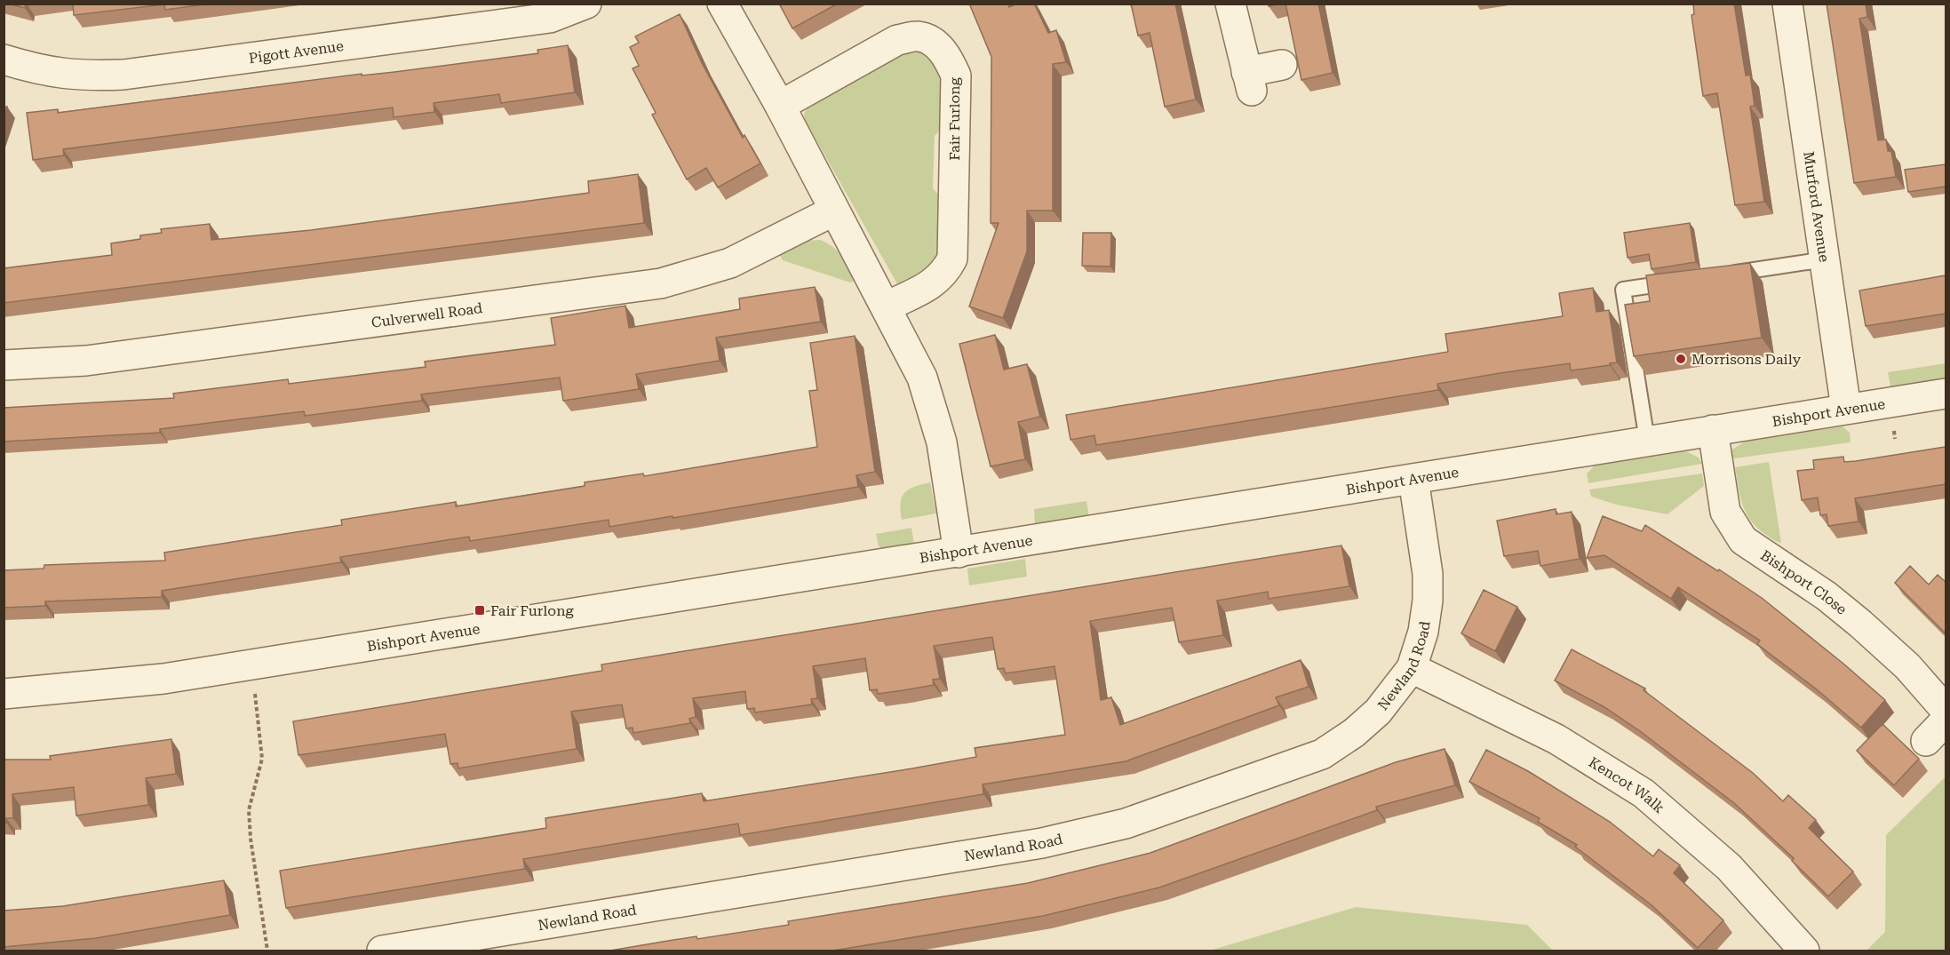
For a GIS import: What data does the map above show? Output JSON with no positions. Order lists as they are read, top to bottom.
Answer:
{
  "streets": {
    "street": [
      "Pigott Avenue",
      "Fair Furlong",
      "Murford Avenue",
      "Culverwell Road",
      "Bishport Avenue",
      "Bishport Close",
      "Newland Road",
      "Kencot Walk"
    ]
  },
  "crossings": [
    ["Murford Avenue", "Bishport Avenue"],
    ["Bishport Avenue", "Bishport Close"],
    ["Bishport Avenue", "Newland Road"],
    ["Newland Road", "Kencot Walk"]
  ],
  "places": {
    "other": ["Morrisons Daily"],
    "transit": ["Fair Furlong"]
  }
}
